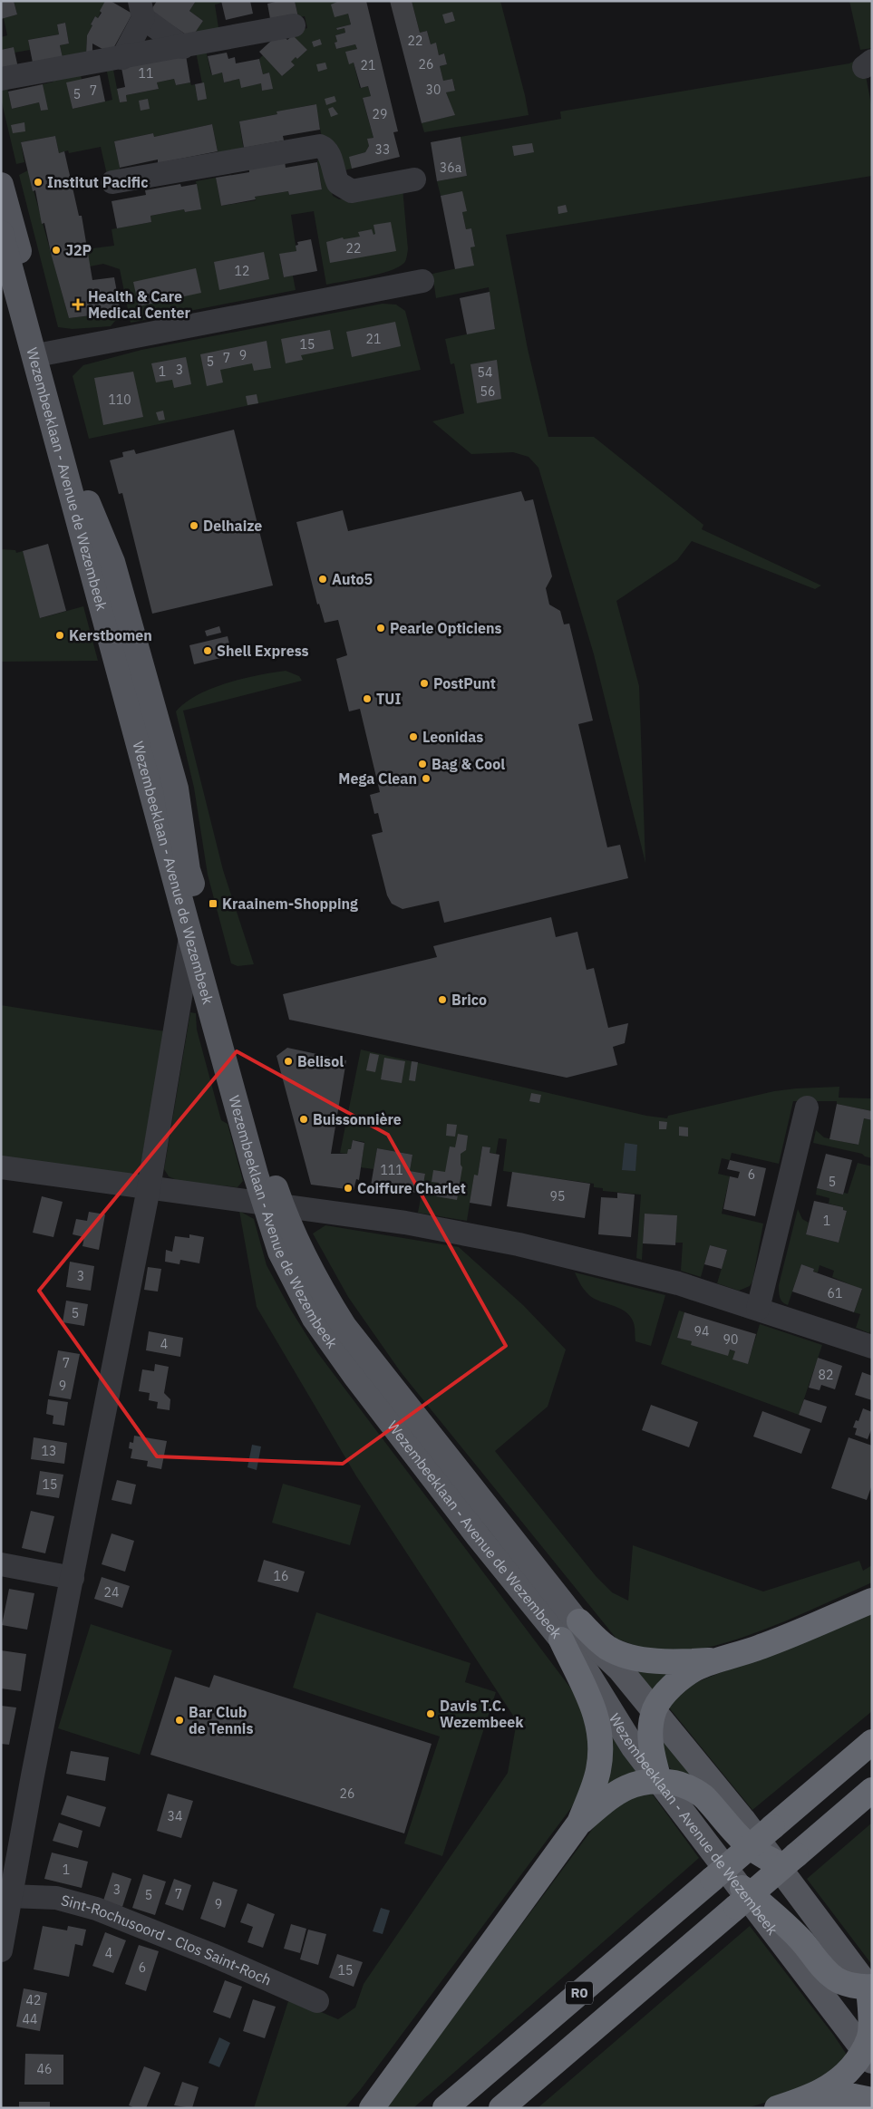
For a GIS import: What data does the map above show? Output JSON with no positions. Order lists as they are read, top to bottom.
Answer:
{
  "streets": {
    "highway": ["R0"],
    "main road": ["Wezembeeklaan - Avenue de Wezembeek"],
    "street": ["Sint-Rochusoord - Clos Saint-Roch"]
  },
  "crossings": [
    ["Wezembeeklaan - Avenue de Wezembeek", "R0"]
  ],
  "places": {
    "other": [
      "Institut Pacific",
      "J2P",
      "Delhaize",
      "Auto5",
      "Pearle Opticiens",
      "Kerstbomen",
      "Shell Express",
      "PostPunt",
      "TUI",
      "Leonidas",
      "Bag & Cool",
      "Mega Clean",
      "Brico",
      "Belisol",
      "Buissonnière",
      "Coiffure Charlet",
      "Davis T.C. Wezembeek",
      "Bar Club de Tennis"
    ],
    "health": ["Health & Care Medical Center"],
    "transit": ["Kraainem-Shopping"]
  },
  "house_numbers": [
    "22",
    "26",
    "21",
    "11",
    "30",
    "7",
    "5",
    "29",
    "33",
    "36a",
    "22",
    "12",
    "21",
    "15",
    "9",
    "7",
    "5",
    "3",
    "1",
    "54",
    "56",
    "110",
    "111",
    "6",
    "5",
    "95",
    "1",
    "3",
    "61",
    "5",
    "94",
    "90",
    "4",
    "7",
    "82",
    "9",
    "13",
    "15",
    "16",
    "24",
    "26",
    "34",
    "1",
    "3",
    "7",
    "5",
    "9",
    "4",
    "6",
    "15",
    "42",
    "44",
    "46"
  ]
}
